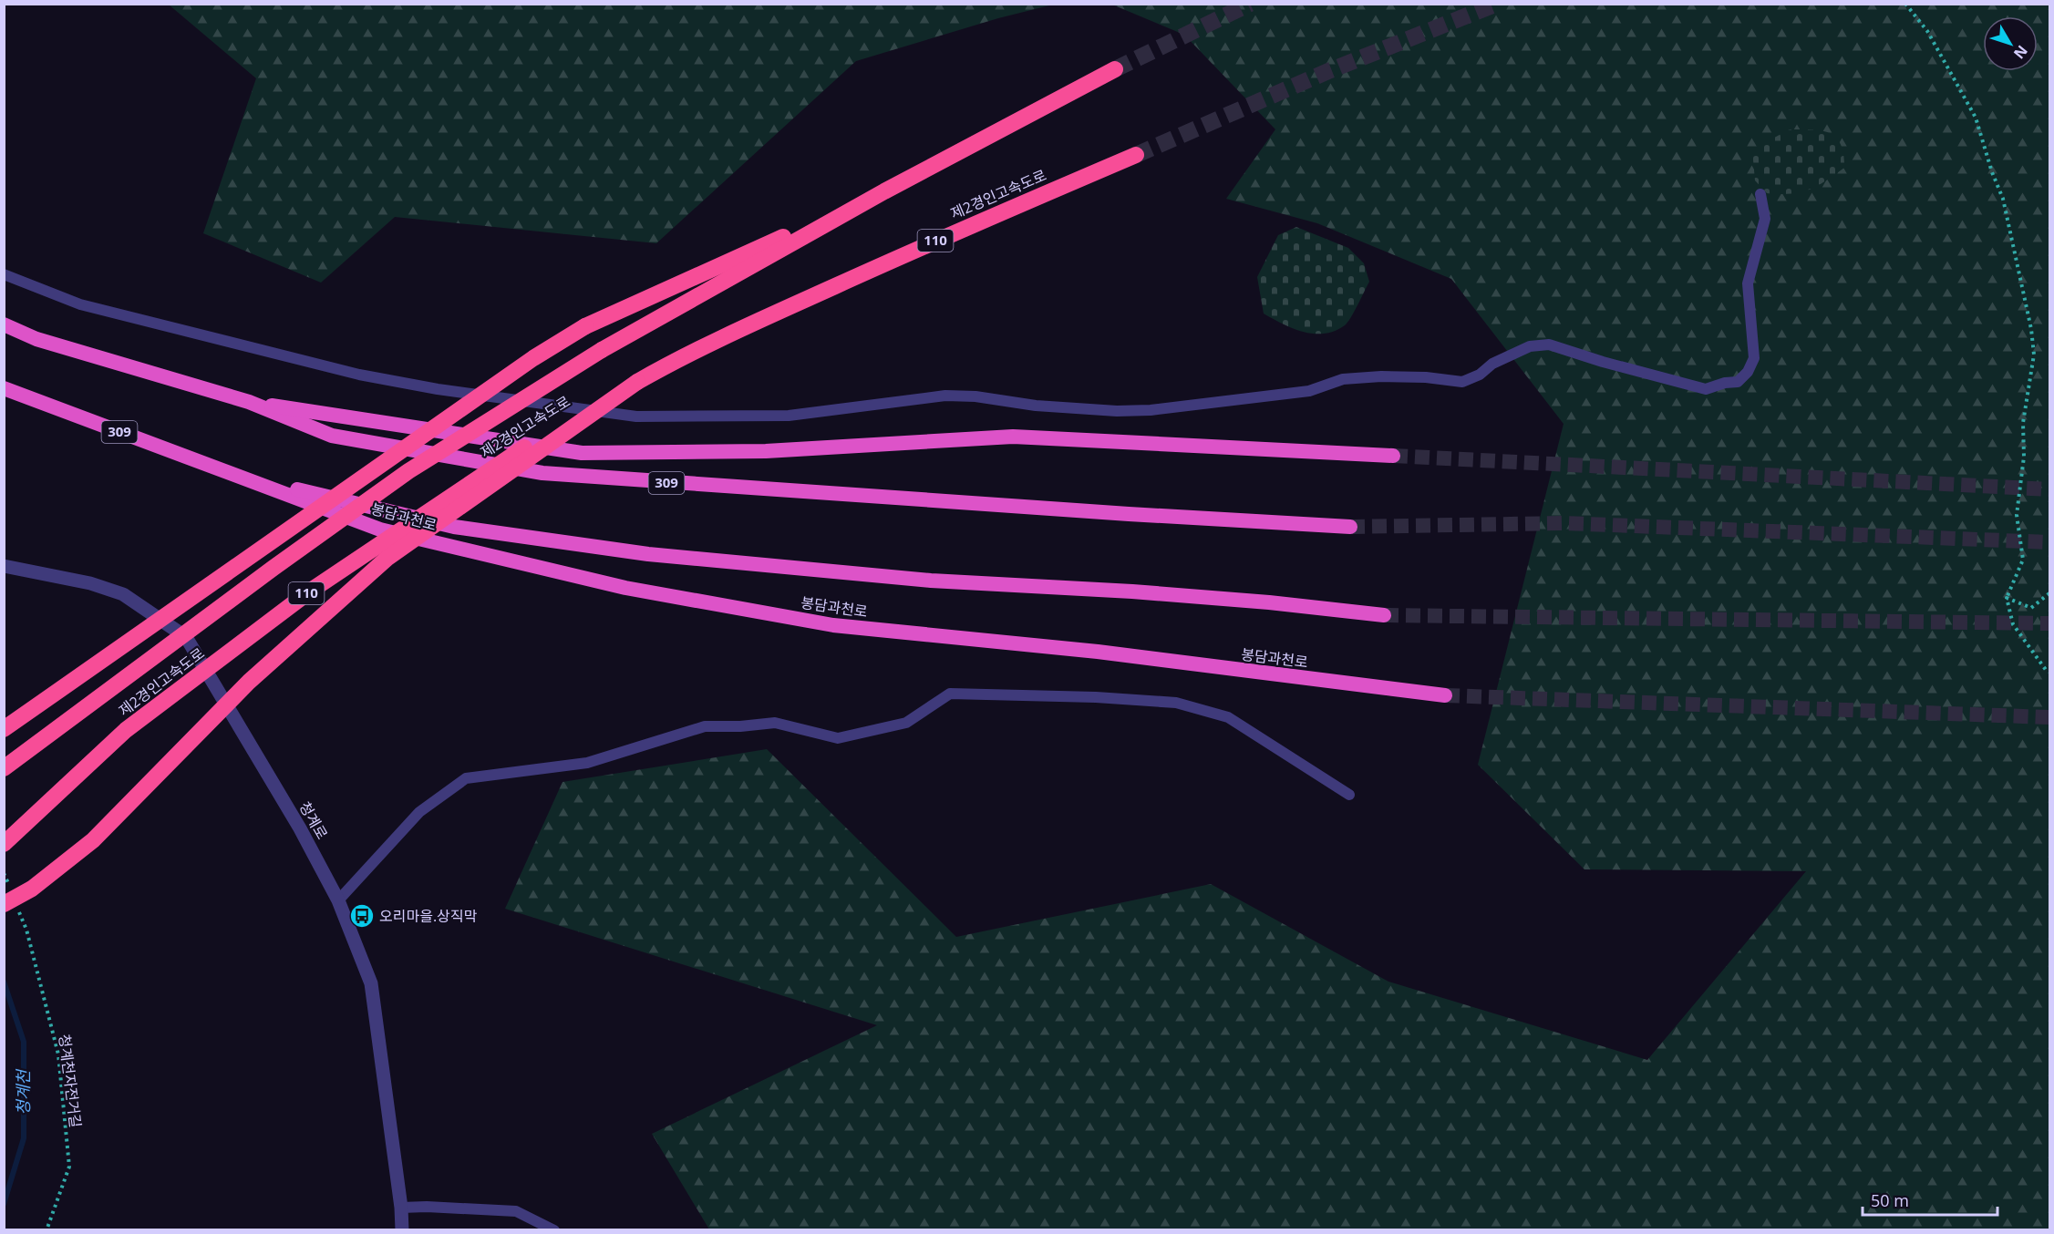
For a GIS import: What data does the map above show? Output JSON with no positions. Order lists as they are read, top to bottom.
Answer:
{
  "streets": {
    "highway": [
      "제2경인고속도로",
      "110",
      "309",
      "봉담과천로"
    ],
    "street": ["청계로"],
    "path": ["청계천자전거길"]
  },
  "water": ["청계천"],
  "places": {
    "bus stop": ["오리마을.상직막"]
  },
  "scale_bar": "50 m",
  "north": "bottom right"
}
